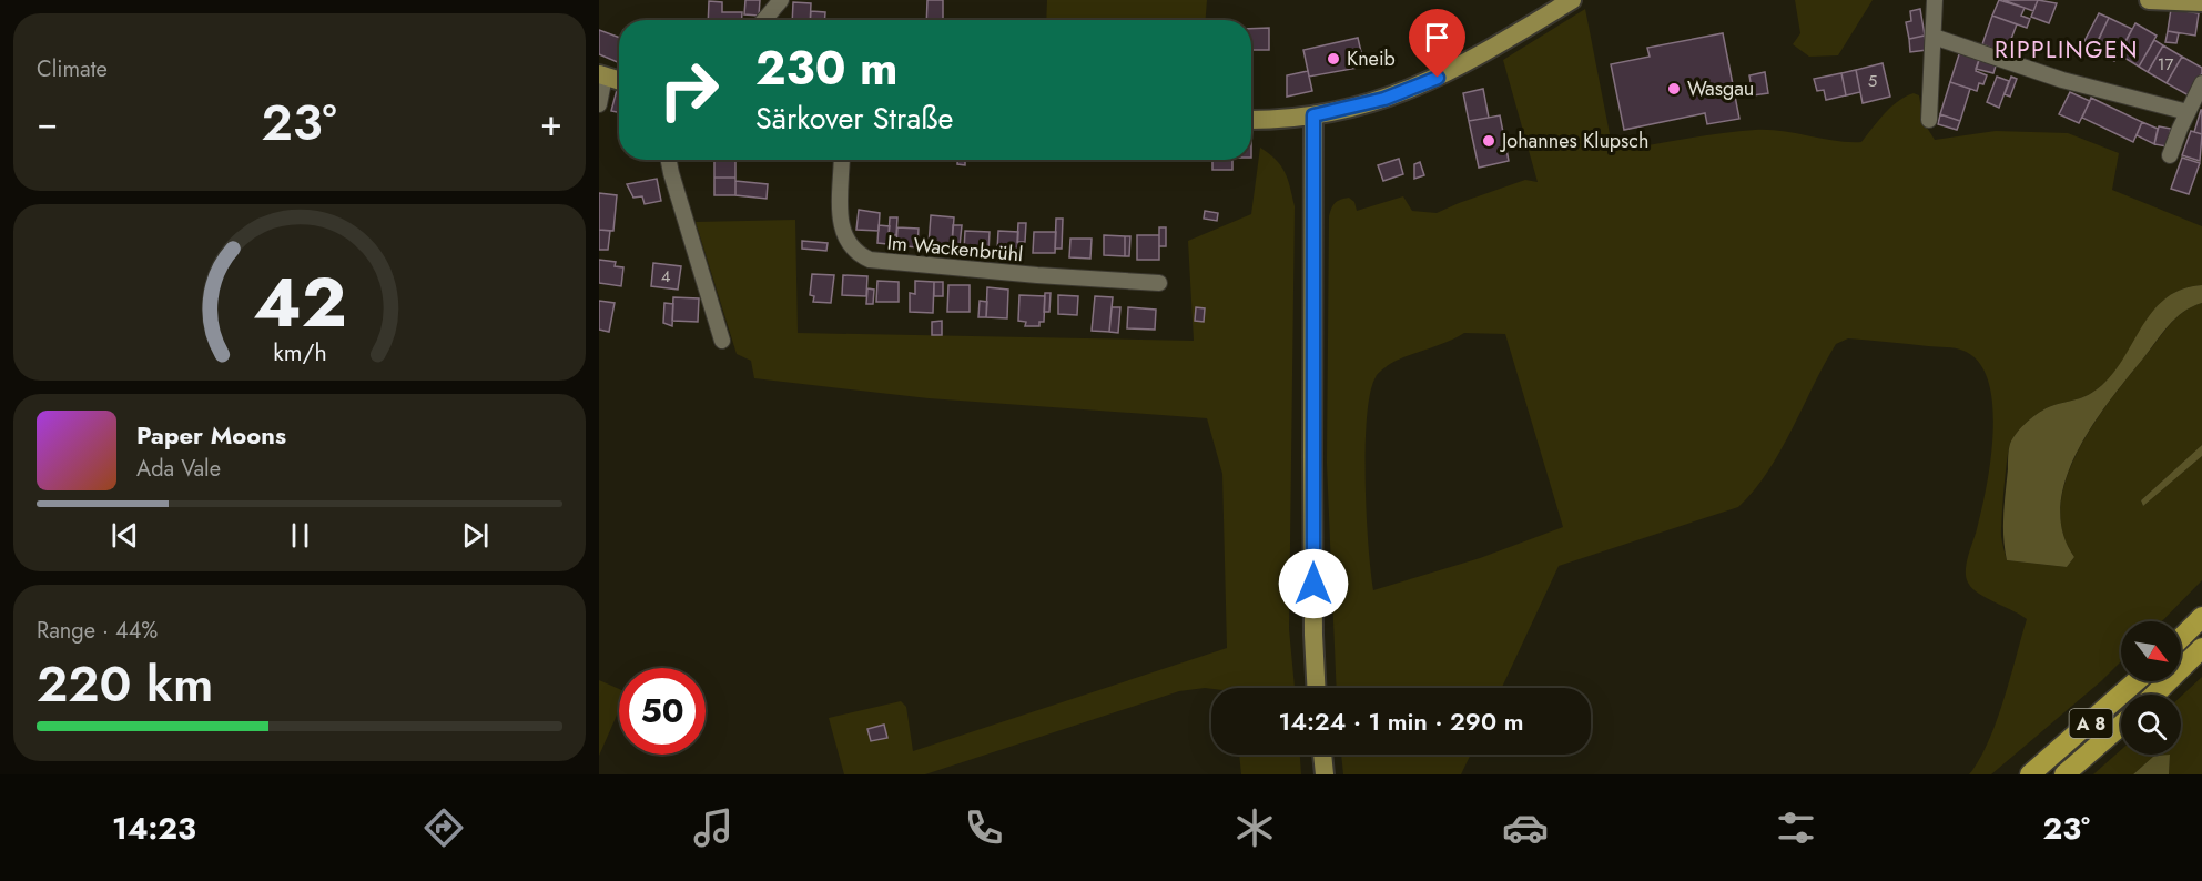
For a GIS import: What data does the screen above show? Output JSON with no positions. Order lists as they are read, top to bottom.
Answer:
{
  "streets": {
    "highway": ["A 8"],
    "street": ["Im Wackenbrühl"]
  },
  "districts": ["RIPPLINGEN"],
  "places": ["Kneib", "Wasgau", "Johannes Klupsch"],
  "house_numbers": ["17", "5", "4"],
  "north": "bottom right",
  "page": {
    "tile": [
      "Climate",
      ["Range · 44%", "220 km"]
    ],
    "turn": ["230 m", "Särkover Straße"],
    "heat": ["−", "23°", "+"],
    "song": ["Paper Moons", "Ada Vale"],
    "limit": "50",
    "trip": "14:24 · 1 min · 290 m",
    "tabs": ["14:23", "23°"],
    "gauge": ["42", "km/h"]
  }
}
